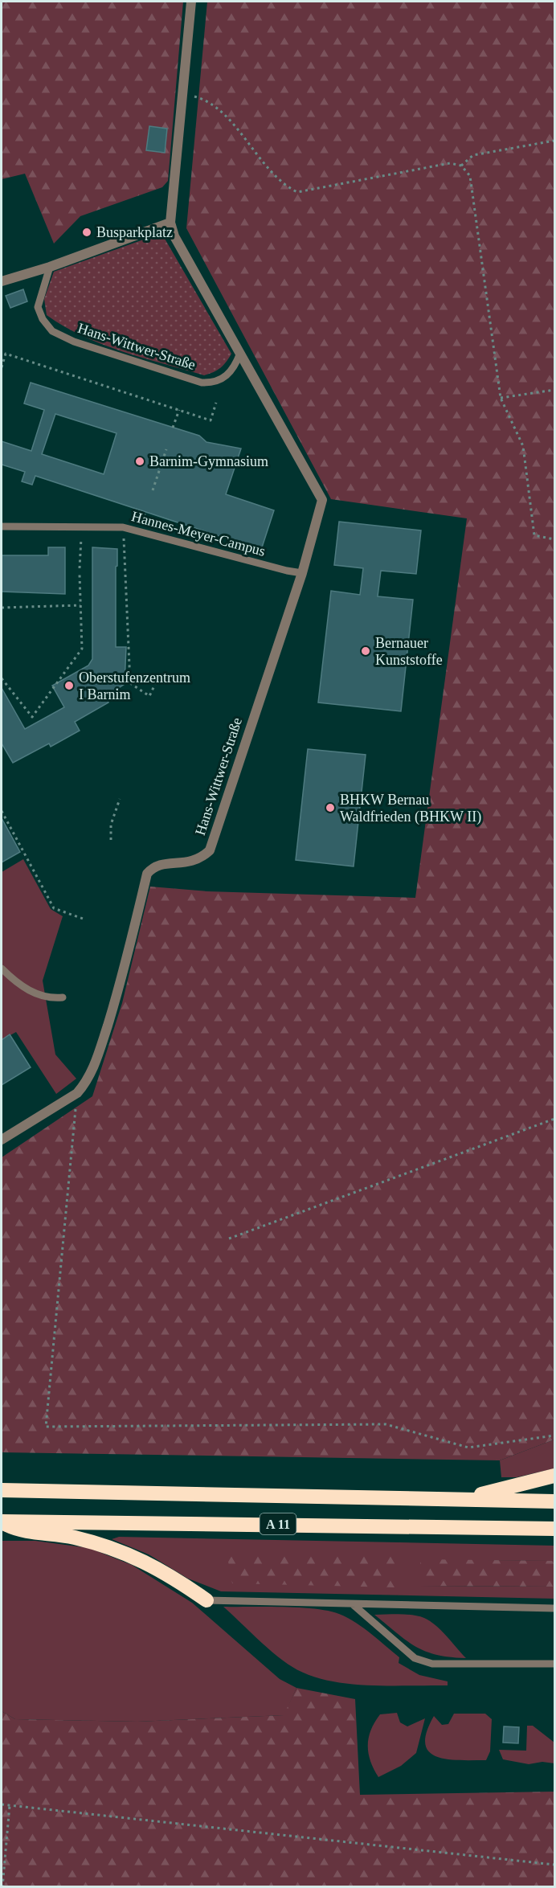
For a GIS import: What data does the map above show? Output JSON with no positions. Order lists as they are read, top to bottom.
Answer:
{
  "streets": {
    "highway": ["A 11"],
    "street": ["Hans-Wittwer-Straße"],
    "lane": ["Hannes-Meyer-Campus"]
  },
  "crossings": [
    ["Hans-Wittwer-Straße", "Hannes-Meyer-Campus"]
  ],
  "places": [
    "Busparkplatz",
    "Barnim-Gymnasium",
    "Bernauer Kunststoffe",
    "Oberstufenzentrum I Barnim",
    "BHKW Bernau Waldfrieden (BHKW II)"
  ]
}
